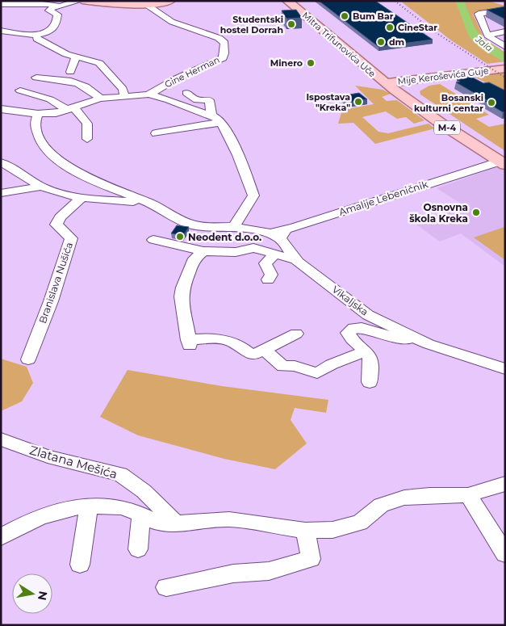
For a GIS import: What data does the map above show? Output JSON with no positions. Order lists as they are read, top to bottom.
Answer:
{
  "streets": {
    "main road": ["Mitra Trifunovića Uče", "Mije Keroševića Guje", "M-4"],
    "street": [
      "Gine Herman",
      "Amalije Lebeničnik",
      "Branislava Nušića",
      "Vikaljska",
      "Zlatana Mešića"
    ]
  },
  "crossings": [
    ["Mitra Trifunovića Uče", "Mije Keroševića Guje"],
    ["Mitra Trifunovića Uče", "M-4"],
    ["Mije Keroševića Guje", "M-4"],
    ["M-4", "Amalije Lebeničnik"],
    ["Amalije Lebeničnik", "Vikaljska"]
  ],
  "water": ["Jala"],
  "places": [
    "Bum Bar",
    "Studentski hostel Dorrah",
    "CineStar",
    "dm",
    "Minero",
    "Ispostava \"Kreka\"",
    "Bosanski kulturni centar",
    "Osnovna škola Kreka",
    "Neodent d.o.o."
  ],
  "north": "right"
}
